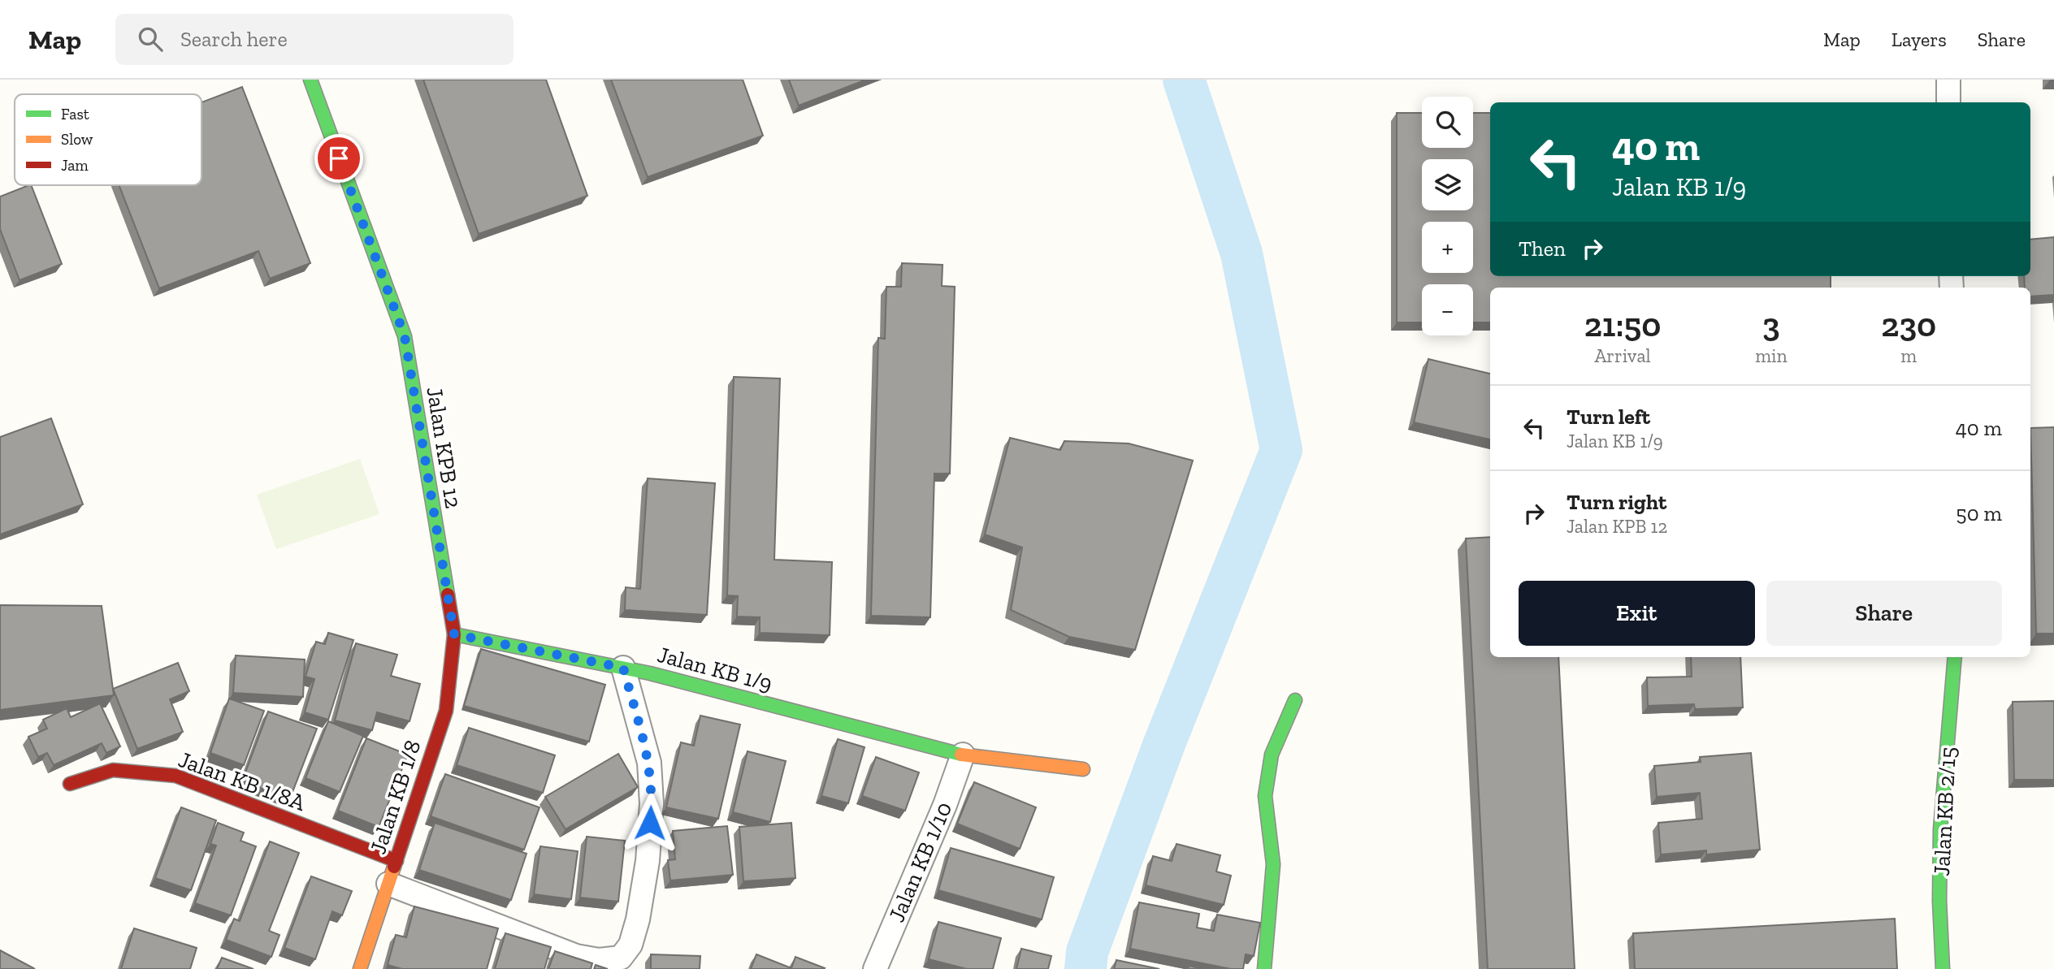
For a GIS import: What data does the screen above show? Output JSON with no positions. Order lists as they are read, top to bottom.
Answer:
{
  "streets": {
    "street": [
      "Jalan KPB 12",
      "Jalan KB 1/9",
      "Jalan KB 1/8A",
      "Jalan KB 1/8",
      "Jalan KB 2/15",
      "Jalan KB 1/10"
    ]
  },
  "crossings": [
    ["Jalan KPB 12", "Jalan KB 1/9"],
    ["Jalan KPB 12", "Jalan KB 1/8"],
    ["Jalan KB 1/9", "Jalan KB 1/8"],
    ["Jalan KB 1/9", "Jalan KB 1/10"],
    ["Jalan KB 1/8A", "Jalan KB 1/8"]
  ],
  "legend": ["Fast", "Slow", "Jam"],
  "page": {
    "header": "Map",
    "search": "Search here",
    "nav": ["Map", "Layers", "Share"],
    "map_buttons": ["+", "−"],
    "turn": ["40 m", "Jalan KB 1/9"],
    "then": "Then",
    "eta": [
      "21:50",
      "Arrival",
      "3",
      "min",
      "230",
      "m"
    ],
    "list": [
      {
        "name": "Turn left",
        "note": "Jalan KB 1/9",
        "value": "40 m"
      },
      {
        "name": "Turn right",
        "note": "Jalan KPB 12",
        "value": "50 m"
      }
    ],
    "buttons": ["Exit", "Share"]
  }
}
